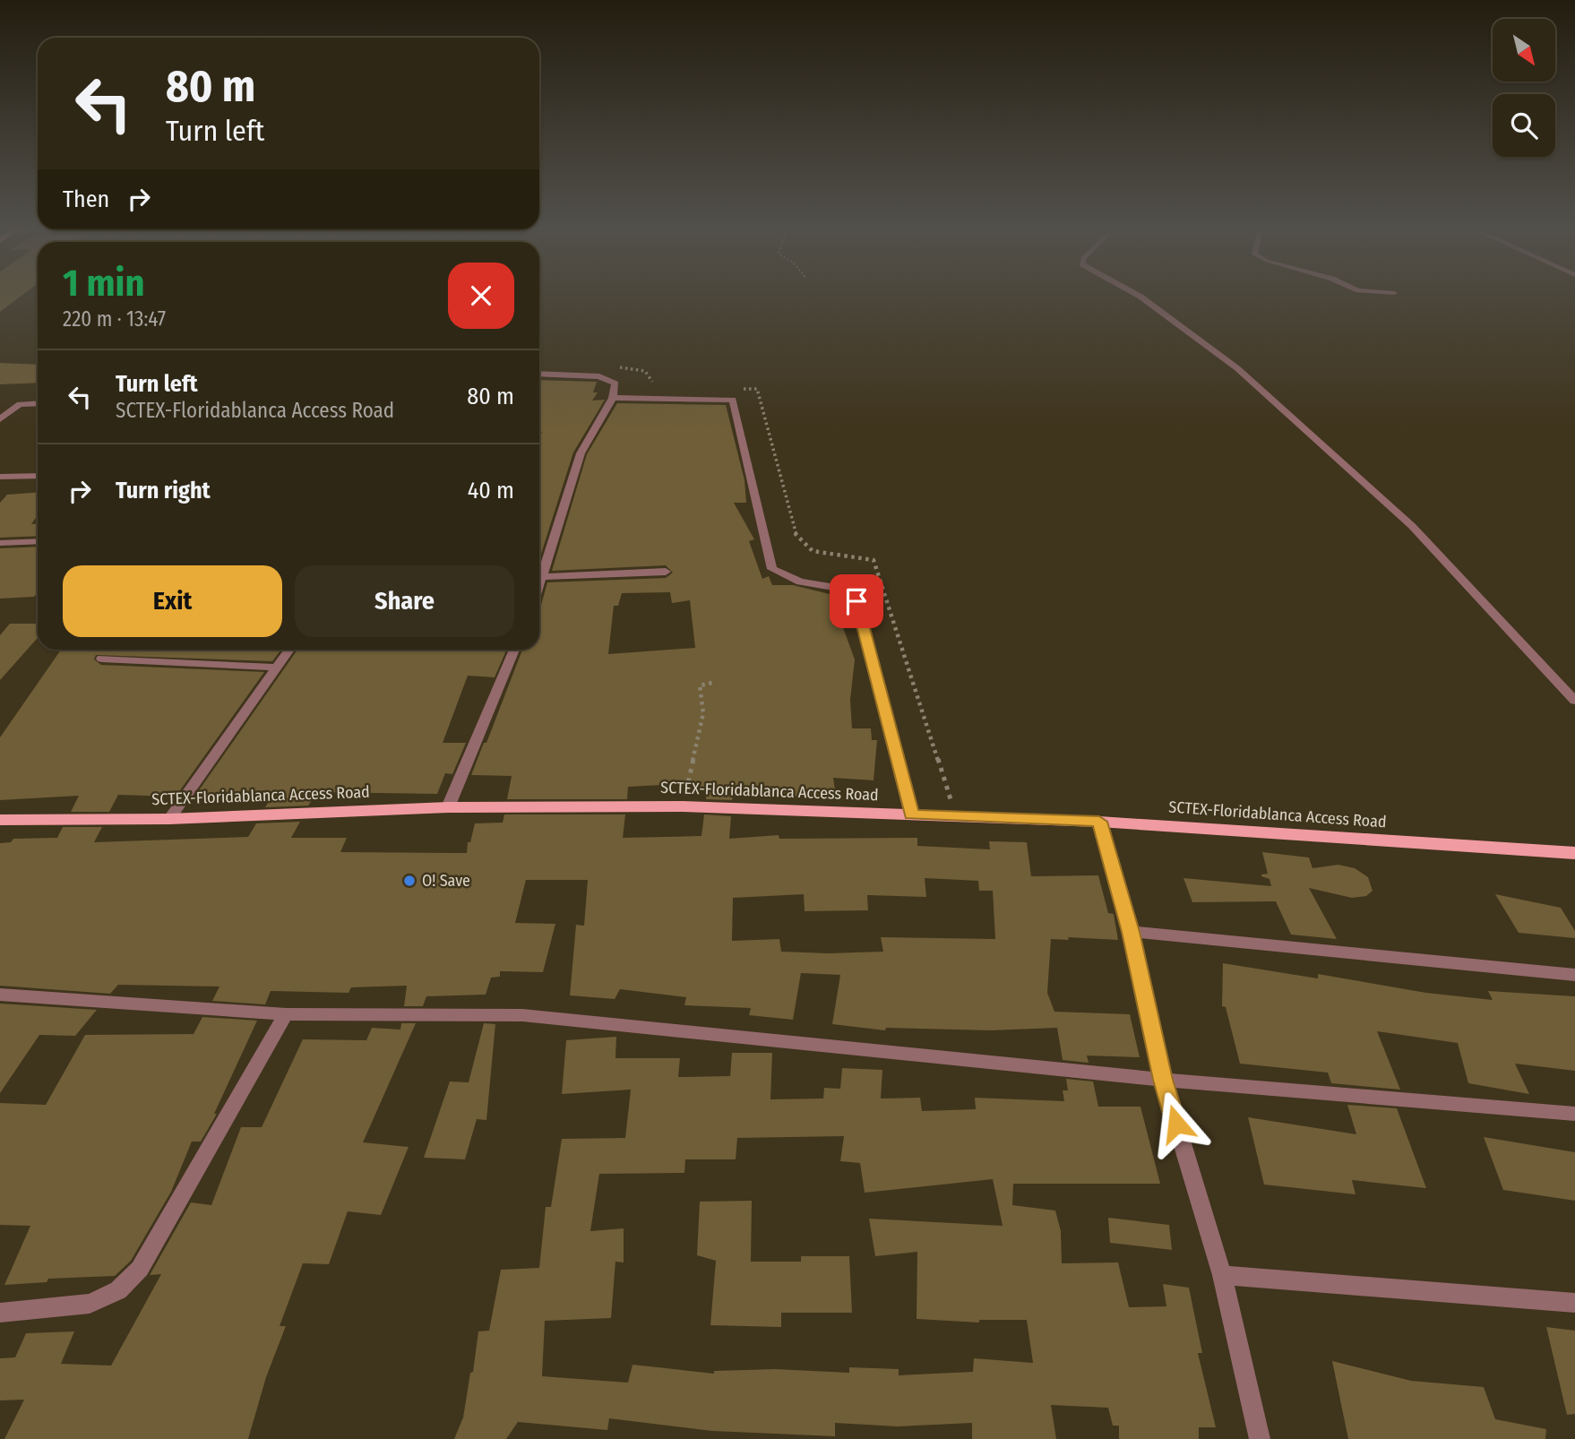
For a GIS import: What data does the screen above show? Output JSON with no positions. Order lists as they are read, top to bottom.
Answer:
{
  "streets": {
    "main road": ["SCTEX-Floridablanca Access Road"]
  },
  "places": ["O! Save"],
  "north": "bottom right",
  "page": {
    "turn": ["80 m", "Turn left"],
    "then": "Then",
    "heading": ["1 min", "220 m · 13:47"],
    "list": [
      {
        "name": "Turn left",
        "note": "SCTEX-Floridablanca Access Road",
        "value": "80 m"
      },
      {
        "name": "Turn right",
        "value": "40 m"
      }
    ],
    "buttons": ["Exit", "Share"]
  }
}
